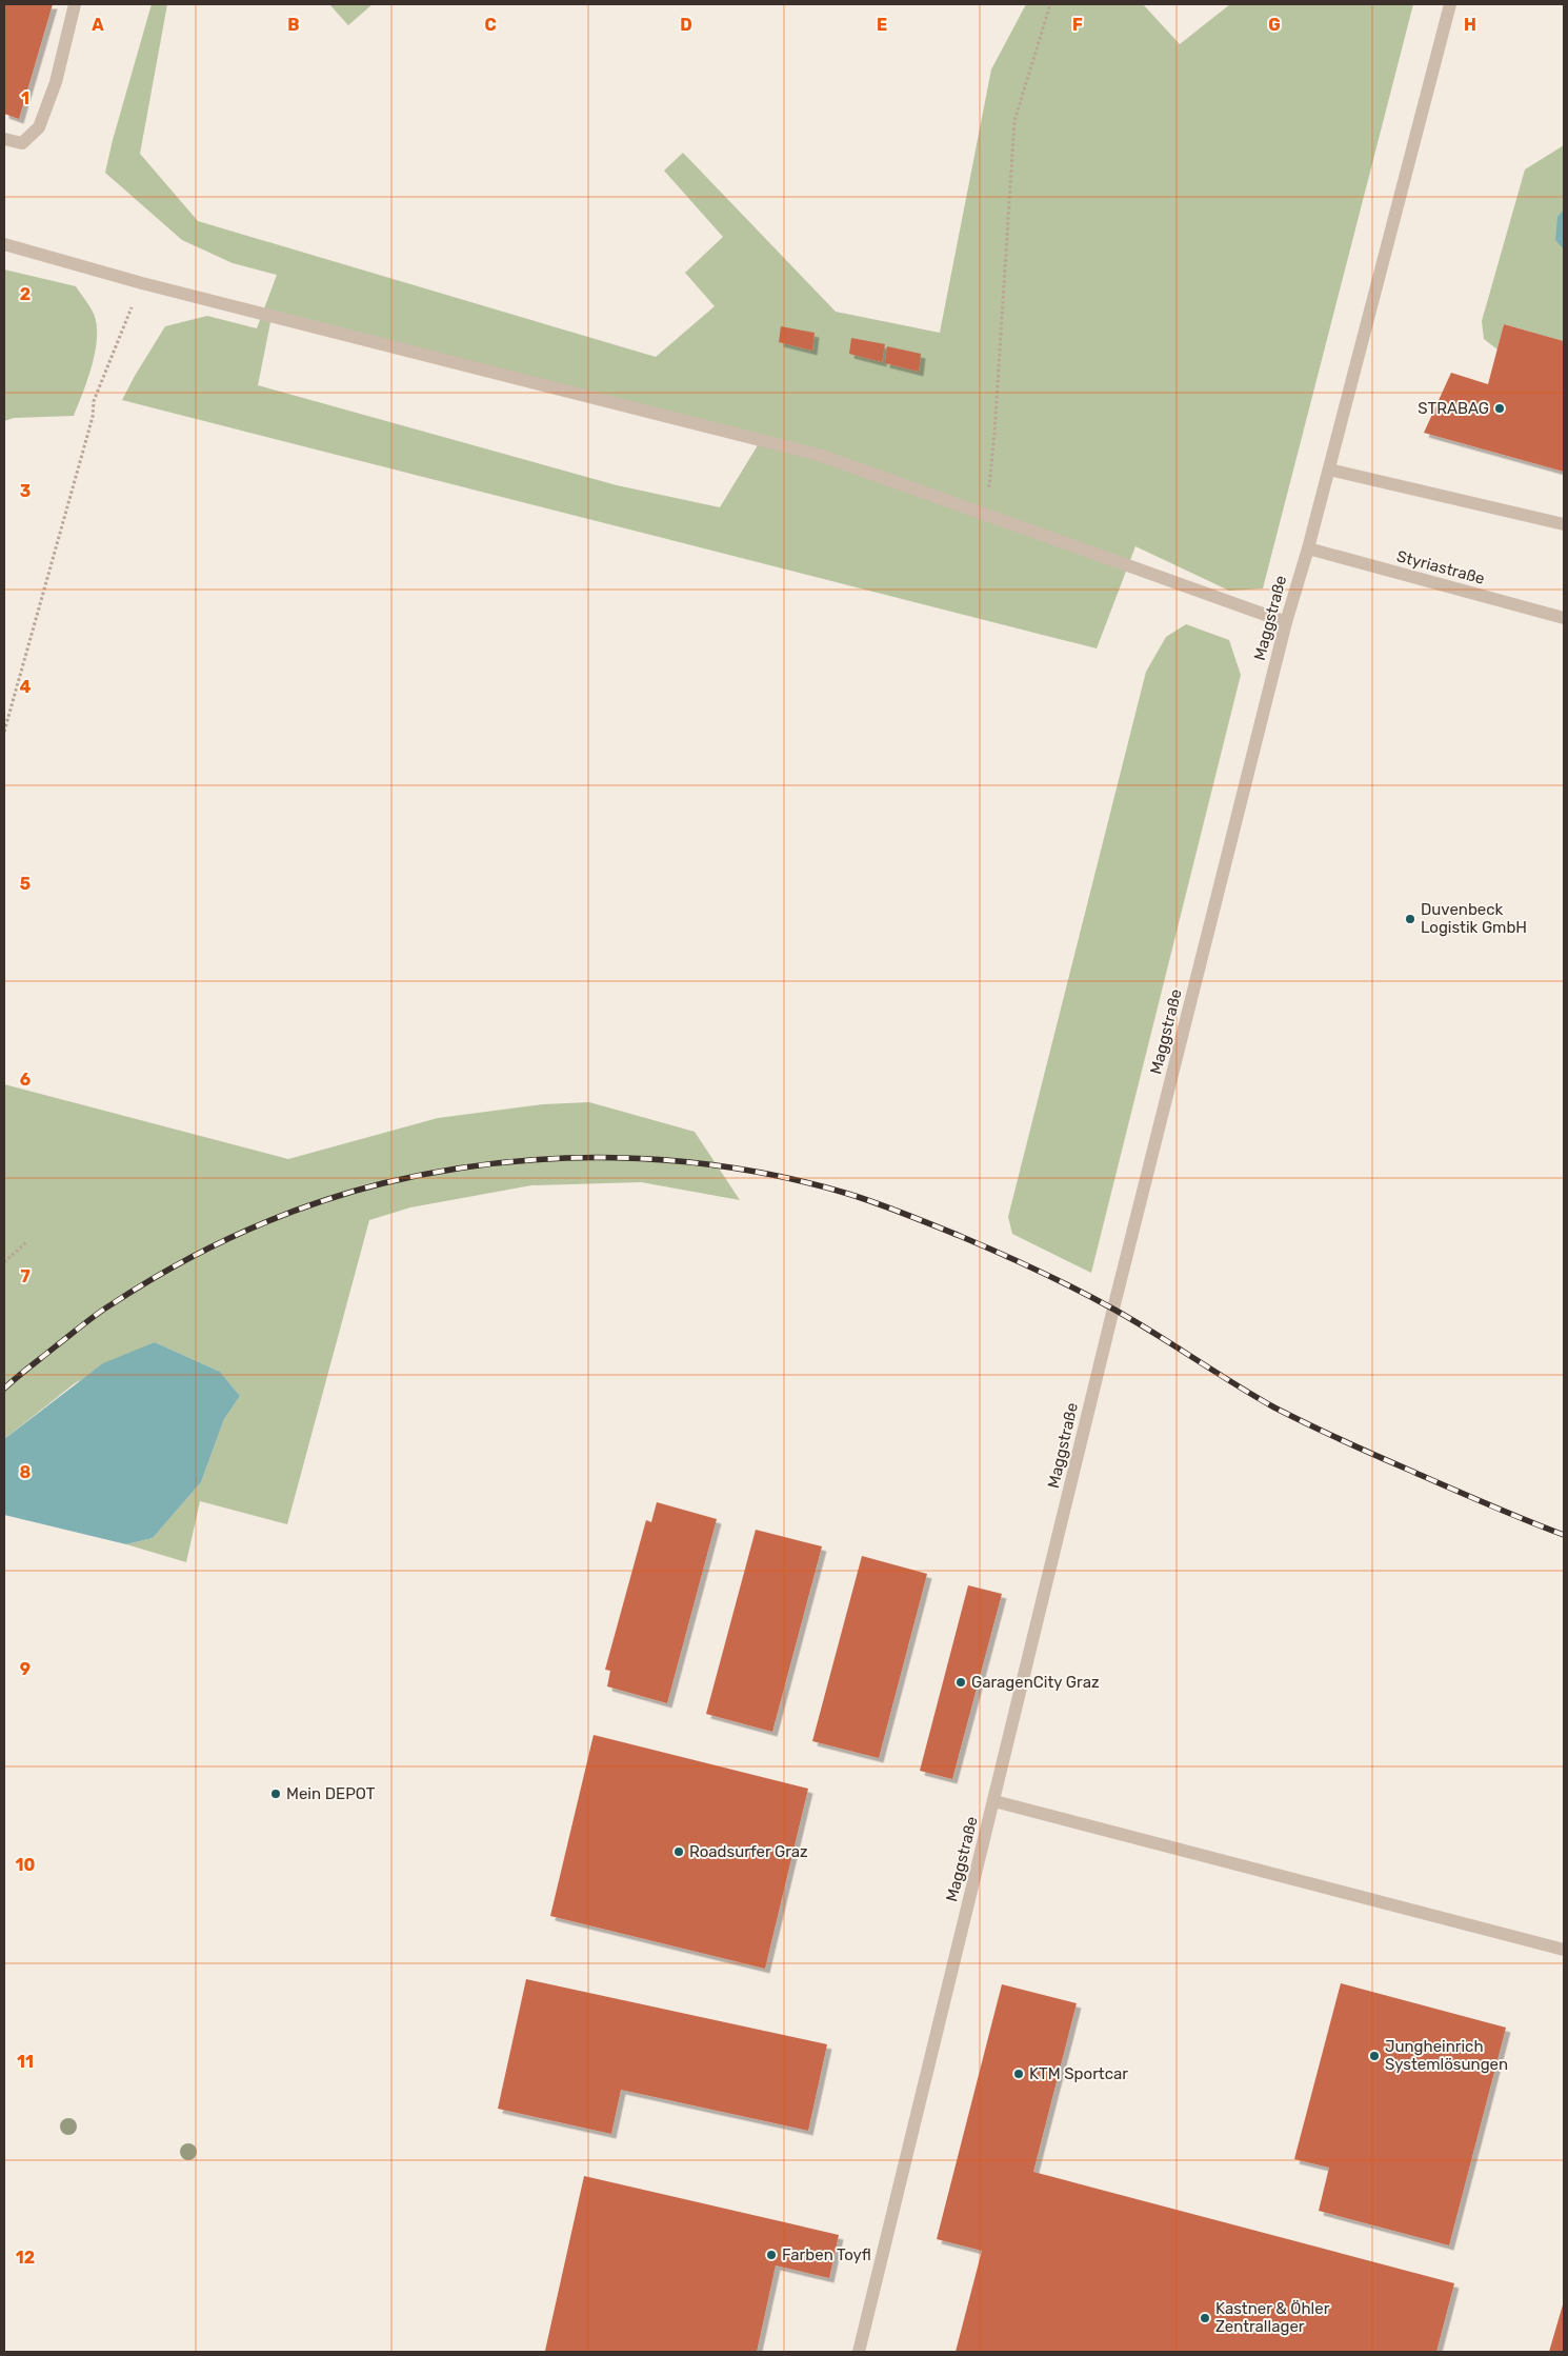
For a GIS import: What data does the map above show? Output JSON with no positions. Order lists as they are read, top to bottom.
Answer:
{
  "streets": {
    "street": ["Styriastraße", "Maggstraße"]
  },
  "crossings": [
    ["Styriastraße", "Maggstraße"]
  ],
  "places": [
    "STRABAG",
    "Duvenbeck Logistik GmbH",
    "GaragenCity Graz",
    "Mein DEPOT",
    "Roadsurfer Graz",
    "Jungheinrich Systemlösungen",
    "KTM Sportcar",
    "Farben Toyfl",
    "Kastner & Öhler Zentrallager"
  ],
  "grid": {
    "columns": [
      "A",
      "B",
      "C",
      "D",
      "E",
      "F",
      "G",
      "H"
    ],
    "rows": [
      "1",
      "2",
      "3",
      "4",
      "5",
      "6",
      "7",
      "8",
      "9",
      "10",
      "11",
      "12"
    ]
  }
}
